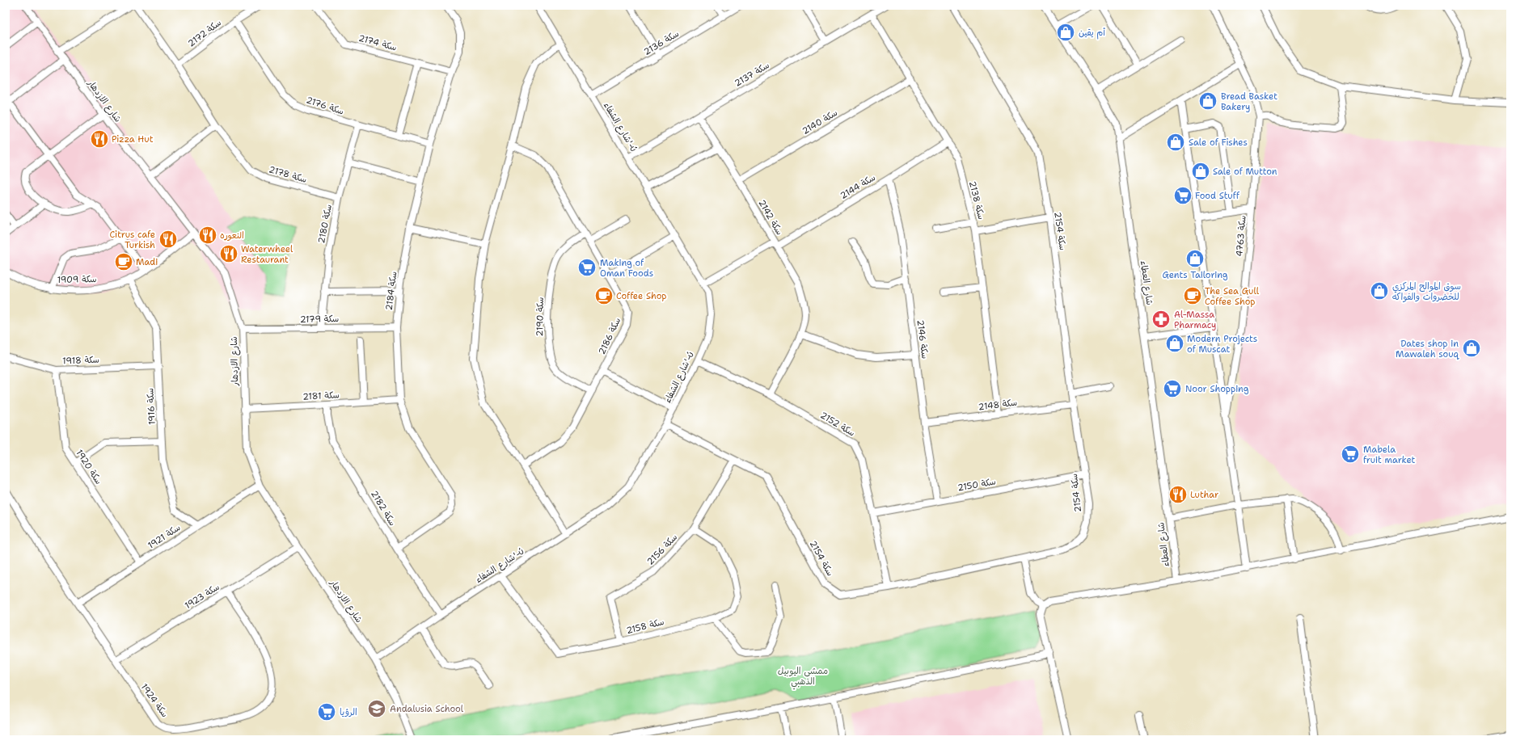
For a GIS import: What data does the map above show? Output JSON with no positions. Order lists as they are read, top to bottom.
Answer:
{
  "streets": {
    "street": [
      "سكة 2172",
      "سكة 2174",
      "سكة 2136",
      "سكة 2137",
      "شارع الازدهار",
      "سكة 2176",
      "سكة 2140",
      "شارع الشفاء'-ú",
      "سكة 2178",
      "سكة 2144",
      "سكة 2138",
      "سكة 2142",
      "سكة 2180",
      "سكة 2154",
      "سكة 4763",
      "سكة 1909",
      "شارع العطاء",
      "سكة 2184",
      "سكة 2190",
      "سكة 2179",
      "سكة 2186",
      "سكة 2146",
      "سكة 1918",
      "سكة 2181",
      "سكة 2148",
      "سكة 1916",
      "سكة 2152",
      "سكة 1920",
      "سكة 2150",
      "سكة 2182",
      "سكة 1921",
      "سكة 2156",
      "سكة 1923",
      "سكة 2158",
      "سكة 1924"
    ]
  },
  "crossings": [
    ["سكة 2172", "سكة 2176"],
    ["سكة 2172", "سكة 2178"],
    ["سكة 2174", "سكة 2184"],
    ["سكة 2136", "شارع الشفاء'-ú"],
    ["سكة 2137", "شارع الشفاء'-ú"],
    ["سكة 2137", "سكة 2138"],
    ["سكة 2137", "سكة 2142"],
    ["شارع الازدهار", "شارع الشفاء'-ú"],
    ["شارع الازدهار", "سكة 1909"],
    ["شارع الازدهار", "سكة 2179"],
    ["شارع الازدهار", "سكة 2181"],
    ["شارع الازدهار", "سكة 1921"],
    ["شارع الازدهار", "سكة 1923"],
    ["سكة 2176", "سكة 2180"],
    ["سكة 2176", "سكة 2184"],
    ["سكة 2140", "سكة 2138"],
    ["سكة 2140", "سكة 2142"],
    ["شارع الشفاء'-ú", "سكة 2144"],
    ["شارع الشفاء'-ú", "سكة 2154"],
    ["شارع الشفاء'-ú", "سكة 2152"],
    ["شارع الشفاء'-ú", "سكة 2182"],
    ["شارع الشفاء'-ú", "سكة 2158"],
    ["سكة 2178", "سكة 2180"],
    ["سكة 2144", "سكة 2138"],
    ["سكة 2144", "سكة 2142"],
    ["سكة 2144", "سكة 2146"],
    ["سكة 2138", "سكة 2148"],
    ["سكة 2142", "سكة 2152"],
    ["سكة 2180", "سكة 2179"],
    ["سكة 2154", "سكة 2148"],
    ["سكة 2154", "سكة 2152"],
    ["سكة 2154", "سكة 2150"],
    ["سكة 2154", "سكة 2156"],
    ["سكة 1909", "سكة 1916"],
    ["سكة 2184", "سكة 2179"],
    ["سكة 2184", "سكة 2181"],
    ["سكة 2184", "سكة 2182"],
    ["سكة 2190", "سكة 2186"],
    ["سكة 2146", "سكة 2148"],
    ["سكة 2146", "سكة 2150"],
    ["سكة 1918", "سكة 1916"],
    ["سكة 1918", "سكة 1920"],
    ["سكة 2181", "سكة 2182"],
    ["سكة 1916", "سكة 1921"],
    ["سكة 2152", "سكة 2150"],
    ["سكة 1920", "سكة 1921"],
    ["سكة 1921", "سكة 1924"],
    ["سكة 2156", "سكة 2158"],
    ["سكة 1923", "سكة 1924"]
  ],
  "parks": ["ممشى اليوبيل الذهبي"],
  "places": {
    "shop": [
      "أم يقين",
      "Bread Basket Bakery",
      "Sale of Fishes",
      "Sale of Mutton",
      "Gents Tailoring",
      "سوق الموالح المركزي للخضروات والفواكه",
      "Modern Projects of Muscat",
      "Dates shop in Mawaleh souq"
    ],
    "restaurant": [
      "Pizza Hut",
      "النعوره",
      "Citrus cafe Turkish",
      "Waterwheel Restaurant",
      "Luthar"
    ],
    "supermarket": [
      "Food Stuff",
      "Making of Oman Foods",
      "Noor Shopping",
      "Mabela fruit market",
      "الرؤيا"
    ],
    "cafe": ["Madi", "Coffee Shop", "The Sea Gull Coffee Shop"],
    "pharmacy": ["Al-Massa Pharmacy"],
    "school or university": ["Andalusia School"]
  }
}
